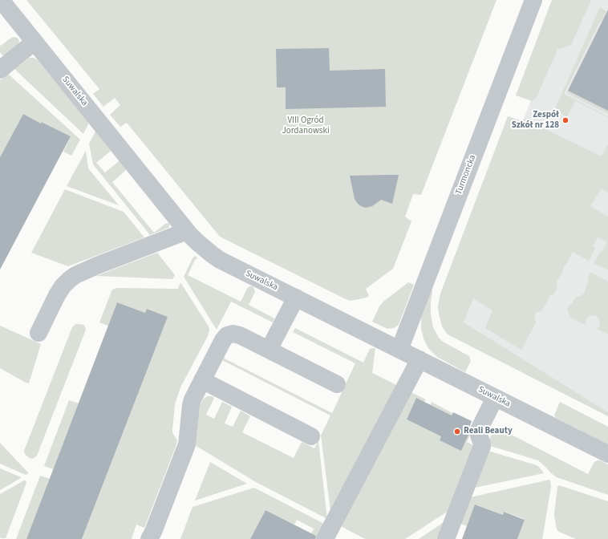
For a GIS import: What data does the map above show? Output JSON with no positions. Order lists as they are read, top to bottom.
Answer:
{
  "streets": {
    "street": ["Suwalska", "Turmoncka"]
  },
  "crossings": [
    ["Suwalska", "Turmoncka"]
  ],
  "parks": ["VIII Ogród Jordanowski"],
  "places": ["Zespół Szkół nr 128", "Reali Beauty"]
}
